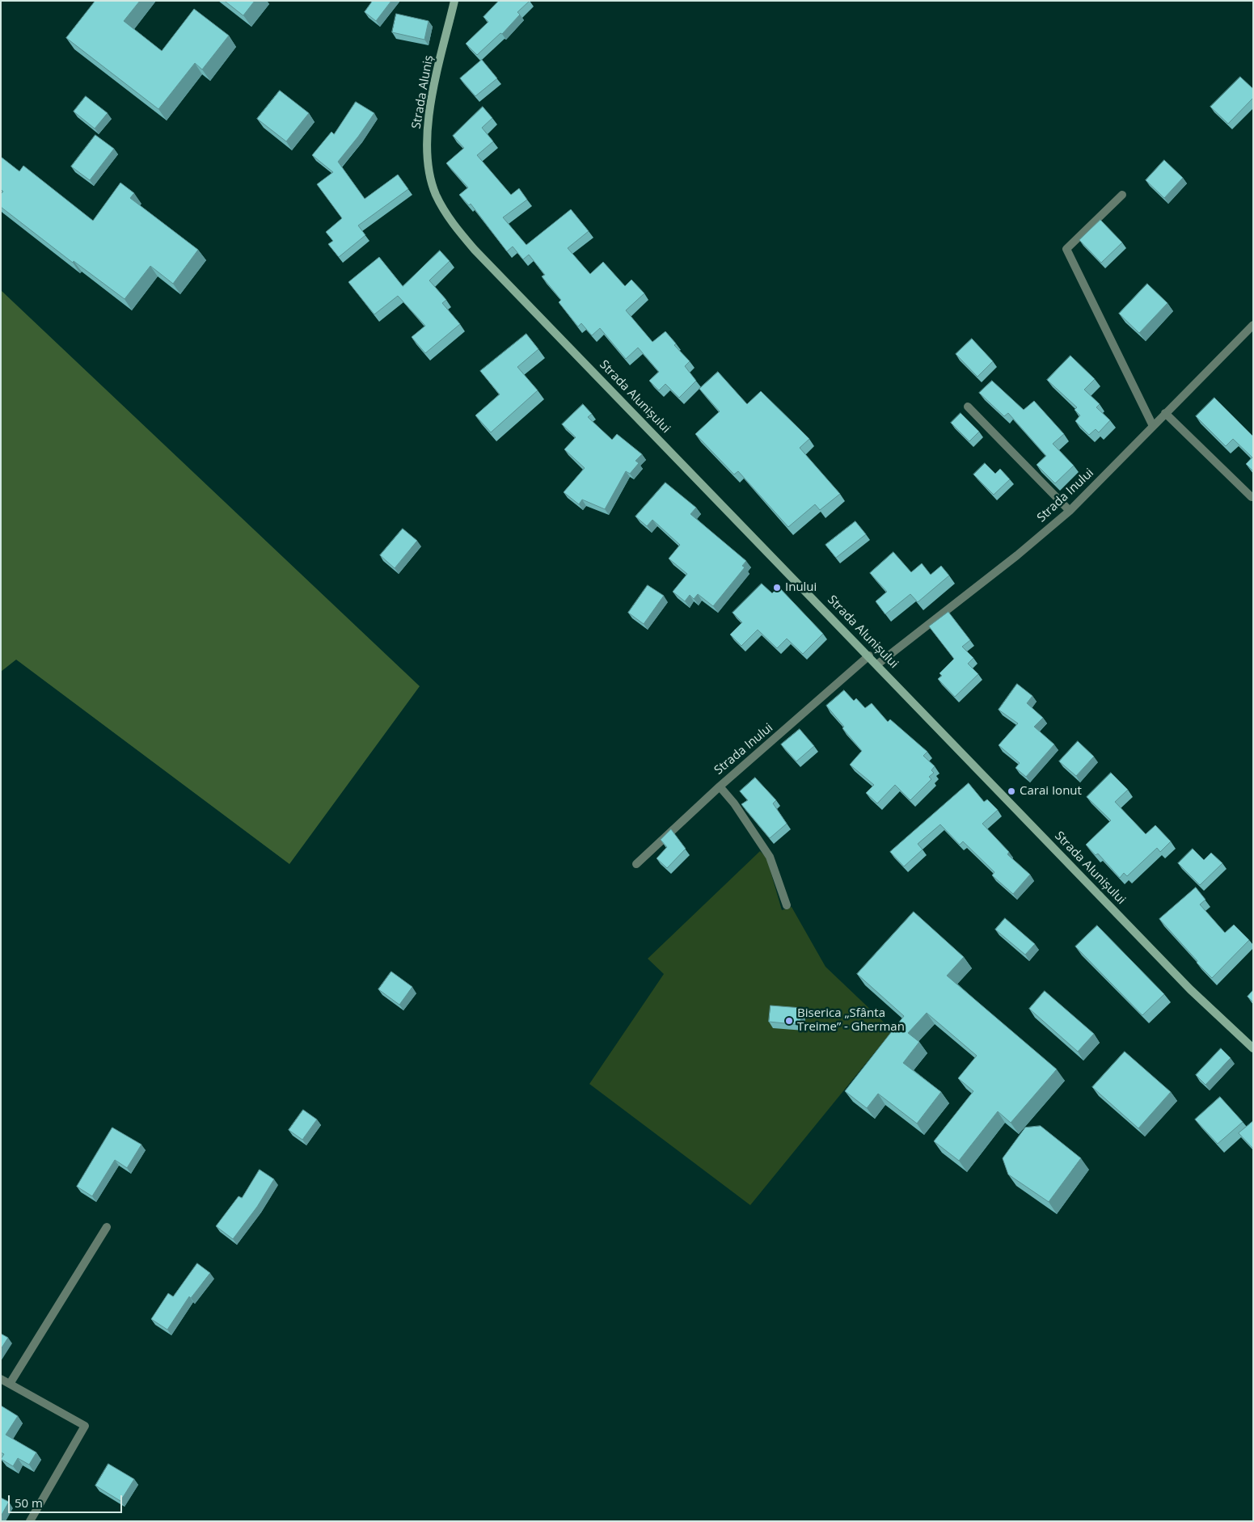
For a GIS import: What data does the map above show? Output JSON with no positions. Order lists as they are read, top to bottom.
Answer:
{
  "streets": {
    "main road": ["Strada Aluniș", "Strada Alunișului"],
    "street": ["Strada Inului"]
  },
  "crossings": [
    ["Strada Aluniș", "Strada Alunișului"],
    ["Strada Alunișului", "Strada Inului"]
  ],
  "places": ["Inului", "Carai Ionut", "Biserica „Sfânta Treime” - Gherman"],
  "scale_bar": "50 m"
}
